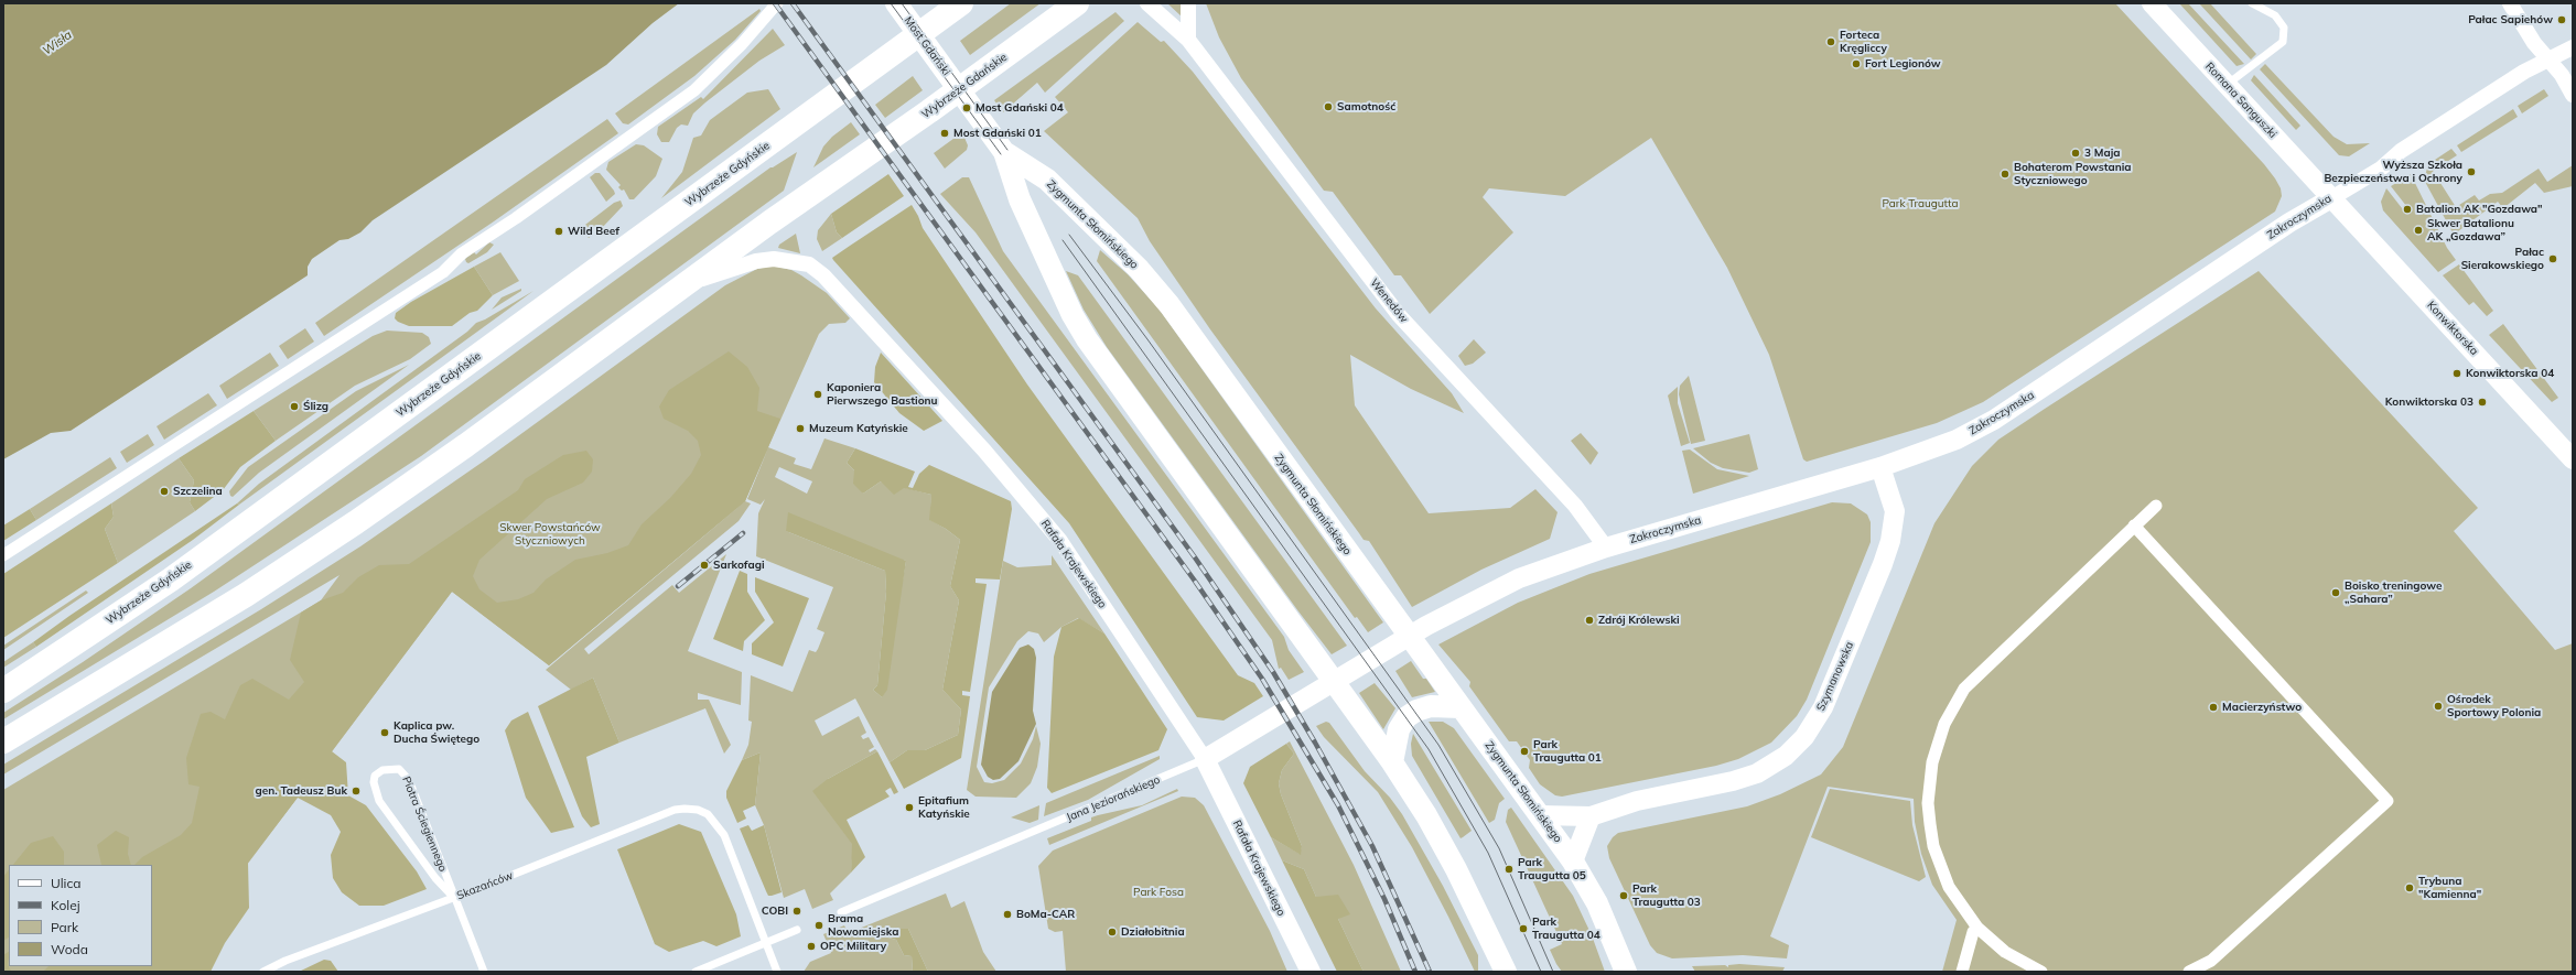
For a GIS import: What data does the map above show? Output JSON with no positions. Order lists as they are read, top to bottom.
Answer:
{
  "streets": {
    "main road": [
      "Most Gdański",
      "Wybrzeże Gdańskie",
      "Wybrzeże Gdyńskie",
      "Zygmunta Słomińskiego"
    ],
    "street": [
      "Romana Sanguszki",
      "Zakroczymska",
      "Wenedów",
      "Konwiktorska",
      "Rafała Krajewskiego",
      "Szymanowska",
      "Jana Jeziorańskiego"
    ],
    "lane": ["Piotra Ściegiennego", "Skazańców"]
  },
  "crossings": [
    ["Most Gdański", "Zygmunta Słomińskiego"],
    ["Wybrzeże Gdańskie", "Rafała Krajewskiego"],
    ["Romana Sanguszki", "Zakroczymska"],
    ["Romana Sanguszki", "Konwiktorska"],
    ["Zakroczymska", "Wenedów"],
    ["Zakroczymska", "Konwiktorska"],
    ["Zakroczymska", "Szymanowska"],
    ["Zakroczymska", "Jana Jeziorańskiego"],
    ["Zygmunta Słomińskiego", "Szymanowska"],
    ["Rafała Krajewskiego", "Jana Jeziorańskiego"],
    ["Piotra Ściegiennego", "Skazańców"]
  ],
  "water": ["Wisła"],
  "parks": ["Park Traugutta", "Skwer Powstańców Styczniowych", "Park Fosa"],
  "places": [
    "Pałac Sapiehów",
    "Forteca Kręgliccy",
    "Fort Legionów",
    "Samotność",
    "Most Gdański 04",
    "Most Gdański 01",
    "3 Maja",
    "Wyższa Szkoła Bezpieczeństwa i Ochrony",
    "Bohaterom Powstania Styczniowego",
    "Batalion AK \"Gozdawa\"",
    "Skwer Batalionu AK „Gozdawa”",
    "Wild Beef",
    "Pałac Sierakowskiego",
    "Konwiktorska 04",
    "Kaponiera Pierwszego Bastionu",
    "Konwiktorska 03",
    "Ślizg",
    "Muzeum Katyńskie",
    "Szczelina",
    "Sarkofagi",
    "Boisko treningowe „Sahara”",
    "Zdrój Królewski",
    "Ośrodek Sportowy Polonia",
    "Macierzyństwo",
    "Kaplica pw. Ducha Świętego",
    "Park Traugutta 01",
    "gen. Tadeusz Buk",
    "Epitafium Katyńskie",
    "Park Traugutta 05",
    "Trybuna \"Kamienna\"",
    "Park Traugutta 03",
    "COBI",
    "BoMa-CAR",
    "Brama Nowomiejska",
    "Park Traugutta 04",
    "Działobitnia",
    "OPC Military"
  ],
  "legend": [
    "Ulica",
    "Kolej",
    "Park",
    "Woda"
  ]
}
